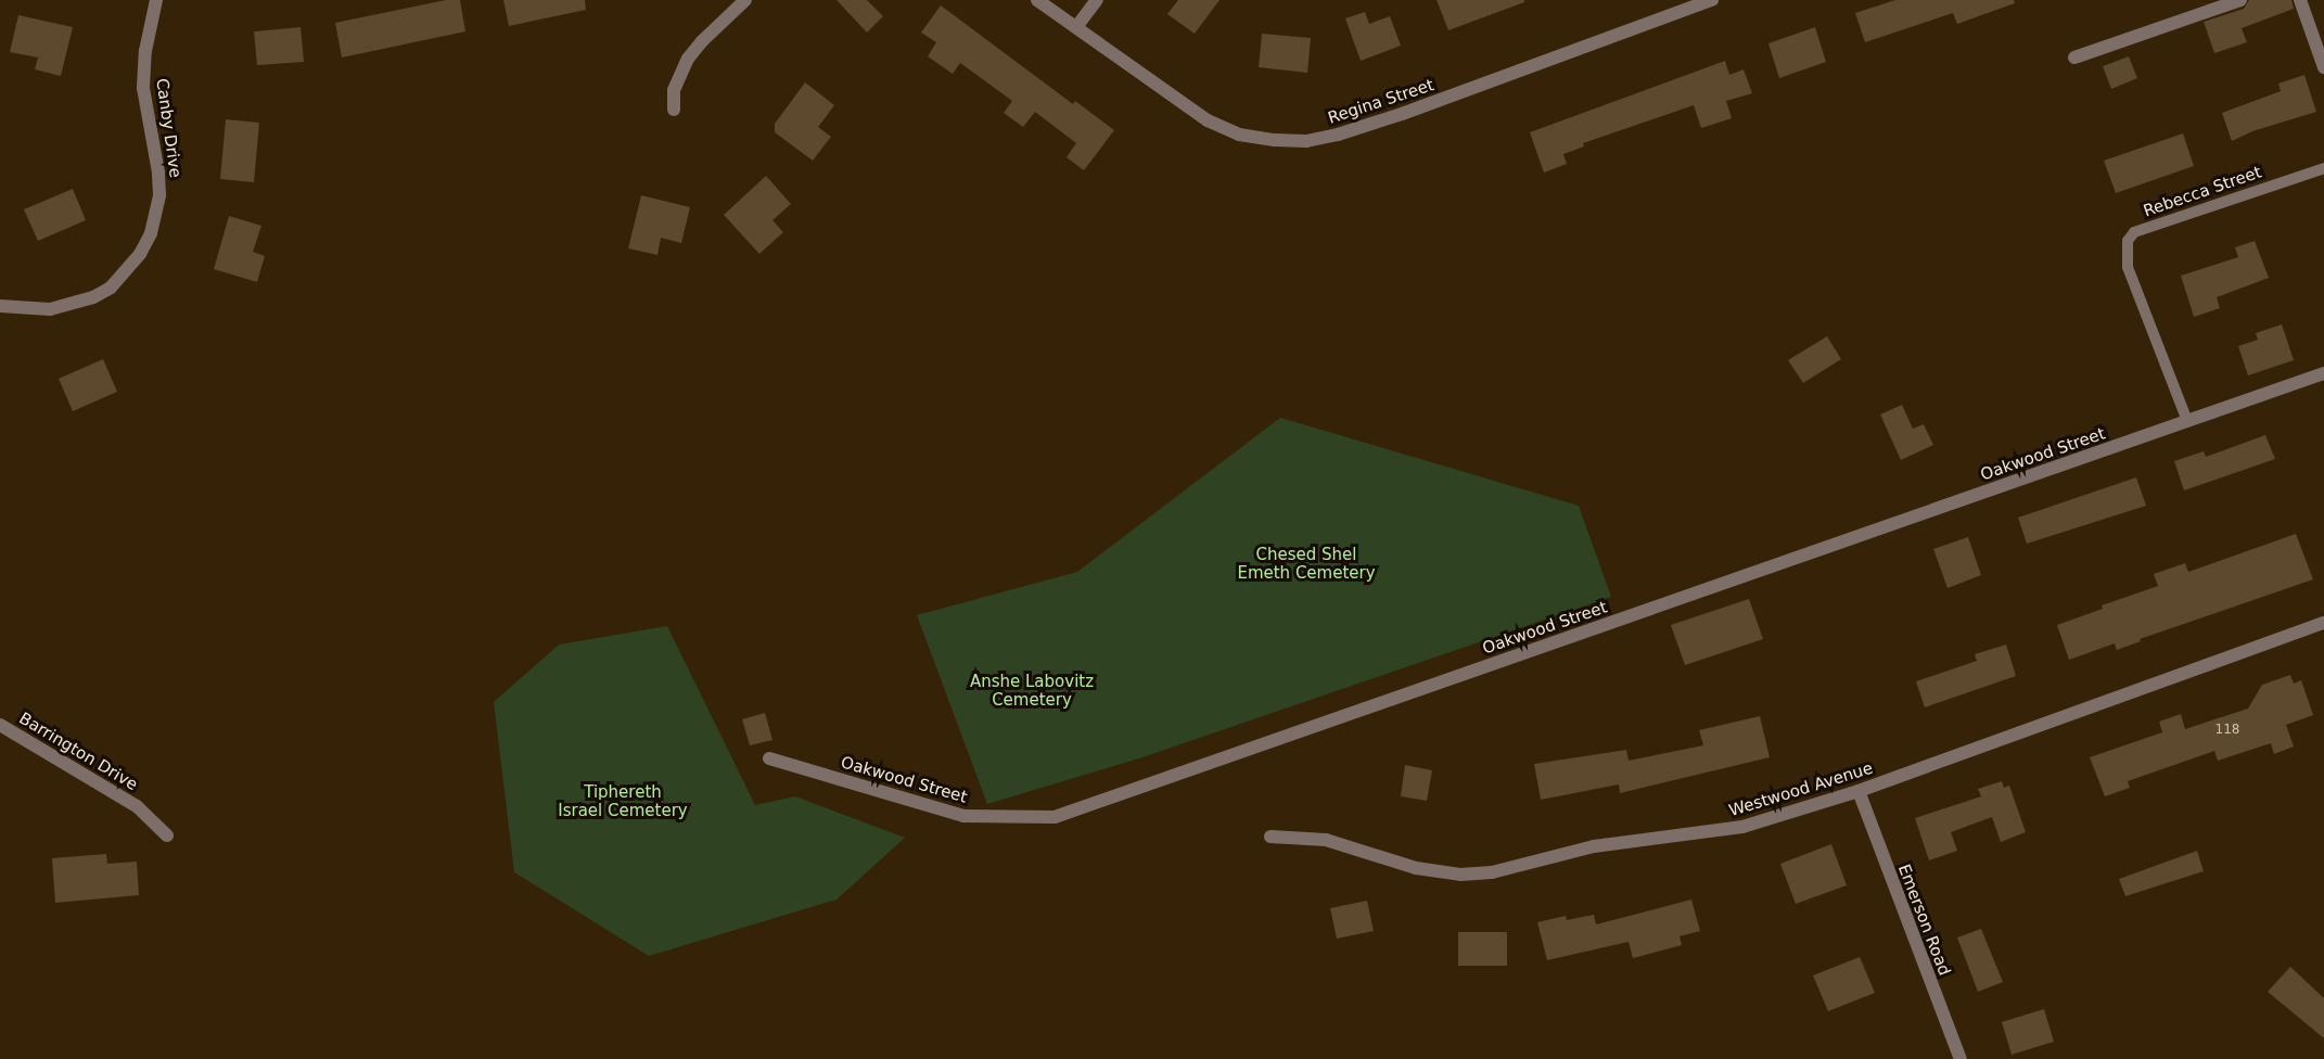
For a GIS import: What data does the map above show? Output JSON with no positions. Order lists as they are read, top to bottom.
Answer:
{
  "streets": {
    "street": [
      "Regina Street",
      "Canby Drive",
      "Oakwood Street",
      "Barrington Drive",
      "Westwood Avenue",
      "Emerson Road"
    ],
    "lane": ["Rebecca Street"]
  },
  "crossings": [
    ["Rebecca Street", "Oakwood Street"],
    ["Westwood Avenue", "Emerson Road"]
  ],
  "parks": ["Chesed Shel Emeth Cemetery", "Anshe Labovitz Cemetery", "Tiphereth Israel Cemetery"],
  "house_numbers": ["118"]
}
